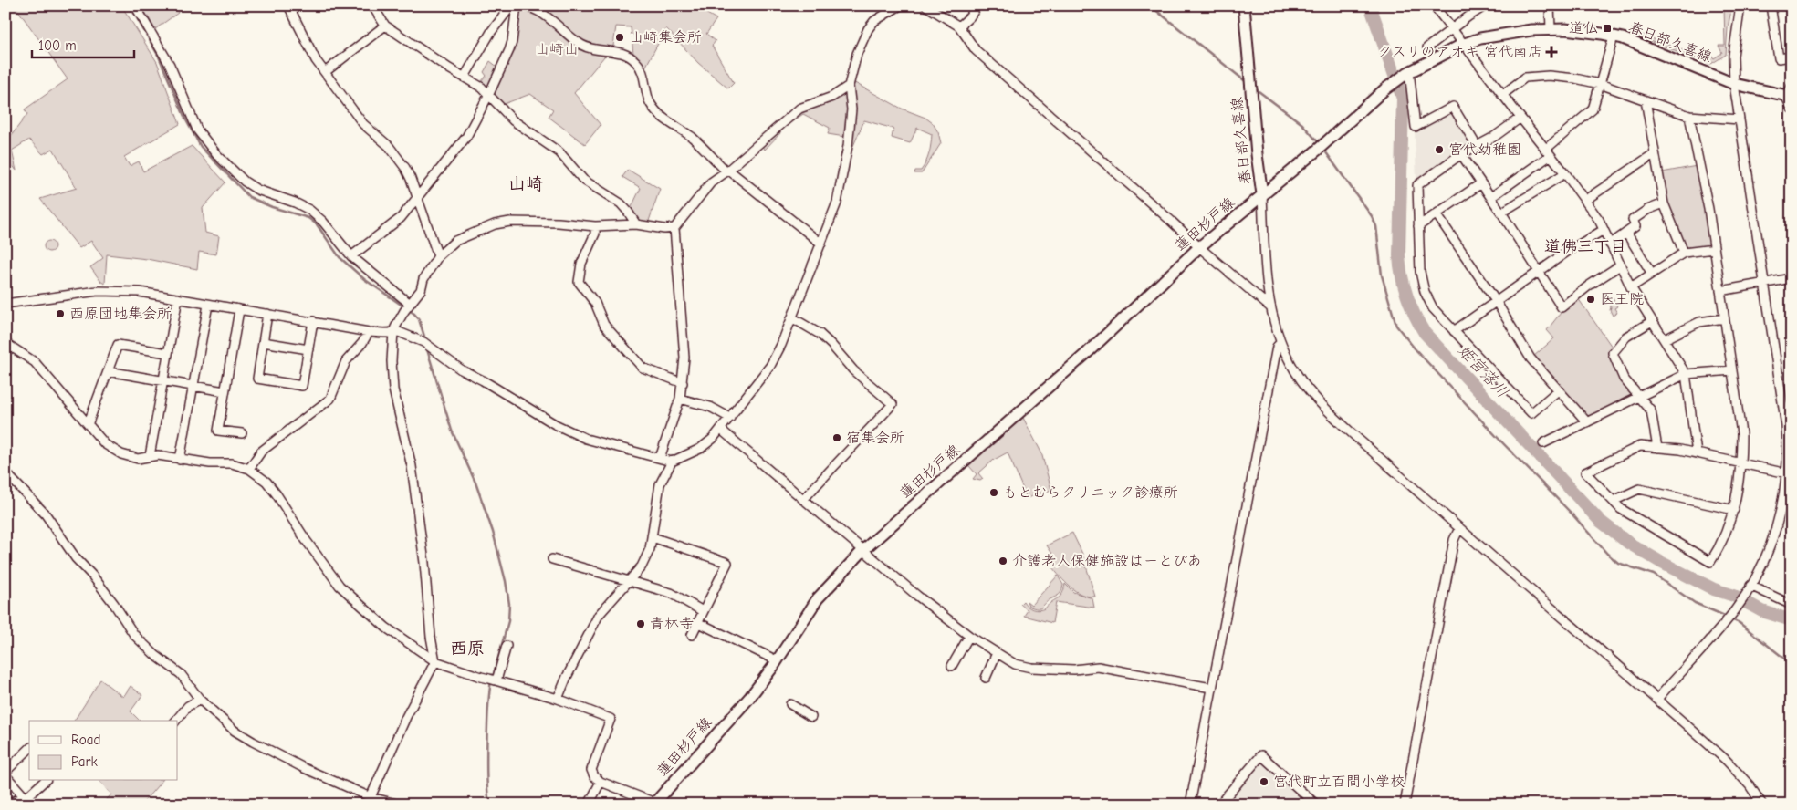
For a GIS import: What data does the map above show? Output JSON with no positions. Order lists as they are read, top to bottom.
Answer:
{
  "streets": {
    "main road": ["春日部久喜線", "蓮田杉戸線"]
  },
  "crossings": [
    ["春日部久喜線", "蓮田杉戸線"]
  ],
  "districts": ["山崎", "道佛三丁目", "西原"],
  "water": ["姫宮落川"],
  "parks": ["山崎山"],
  "places": {
    "transit": ["道仏"],
    "other": [
      "山崎集会所",
      "宮代幼稚園",
      "医王院",
      "西原団地集会所",
      "宿集会所",
      "もとむらクリニック診療所",
      "介護老人保健施設はーとぴあ",
      "青林寺",
      "宮代町立百間小学校"
    ],
    "health": ["クスリのアオキ 宮代南店"]
  },
  "legend": ["Road", "Park"],
  "scale_bar": "100 m"
}
